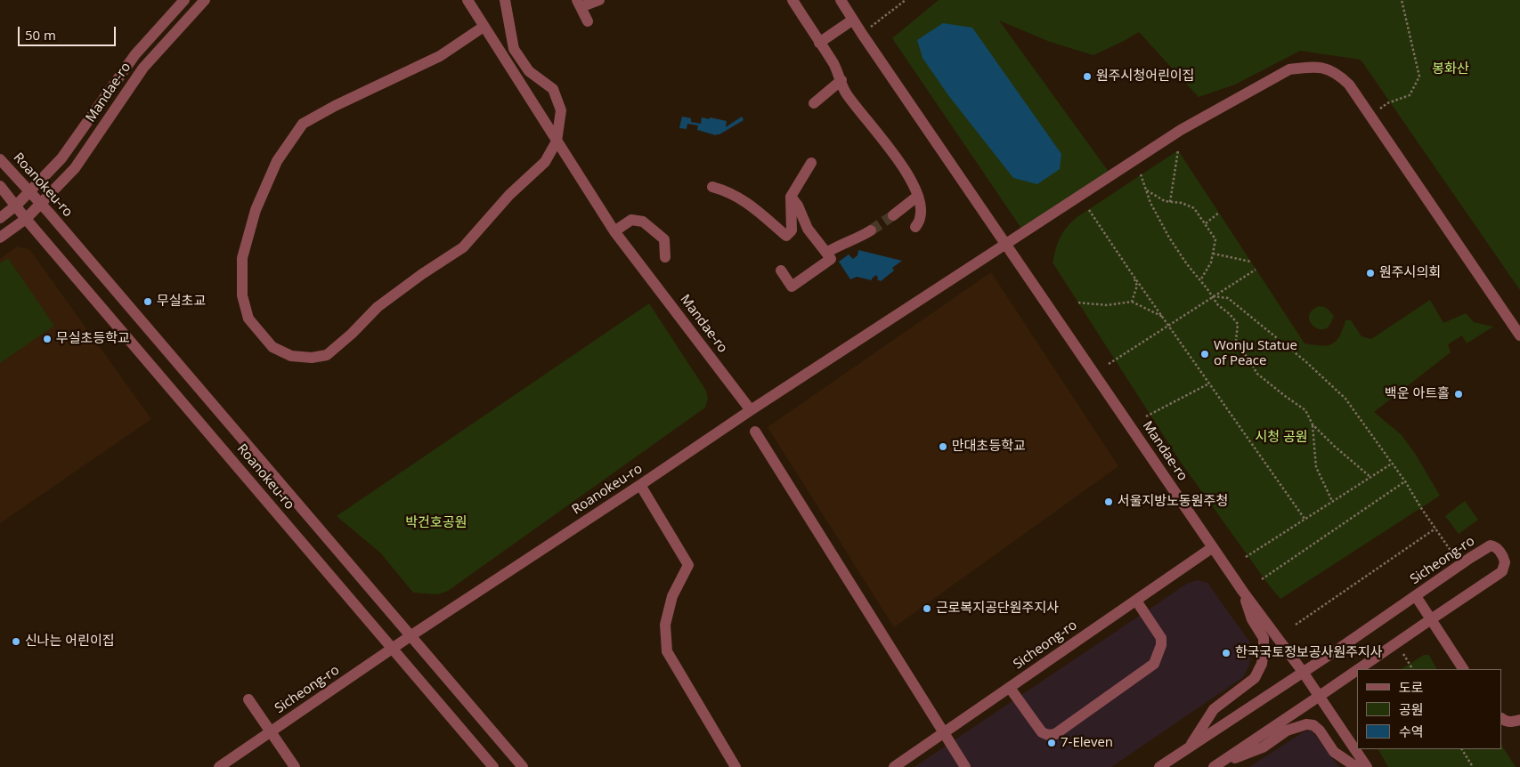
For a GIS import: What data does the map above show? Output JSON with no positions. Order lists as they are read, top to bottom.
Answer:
{
  "streets": {
    "street": ["Mandae-ro", "Roanokeu-ro", "Sicheong-ro"]
  },
  "crossings": [
    ["Mandae-ro", "Roanokeu-ro"],
    ["Mandae-ro", "Sicheong-ro"],
    ["Roanokeu-ro", "Sicheong-ro"]
  ],
  "parks": ["봉화산", "시청 공원", "박건호공원"],
  "places": [
    "원주시청어린이집",
    "원주시의회",
    "무실초교",
    "무실초등학교",
    "Wonju Statue of Peace",
    "백운 아트홀",
    "만대초등학교",
    "서울지방노동원주청",
    "근로복지공단원주지사",
    "신나는 어린이집",
    "한국국토정보공사원주지사",
    "7-Eleven"
  ],
  "legend": ["도로", "공원", "수역"],
  "scale_bar": "50 m"
}
